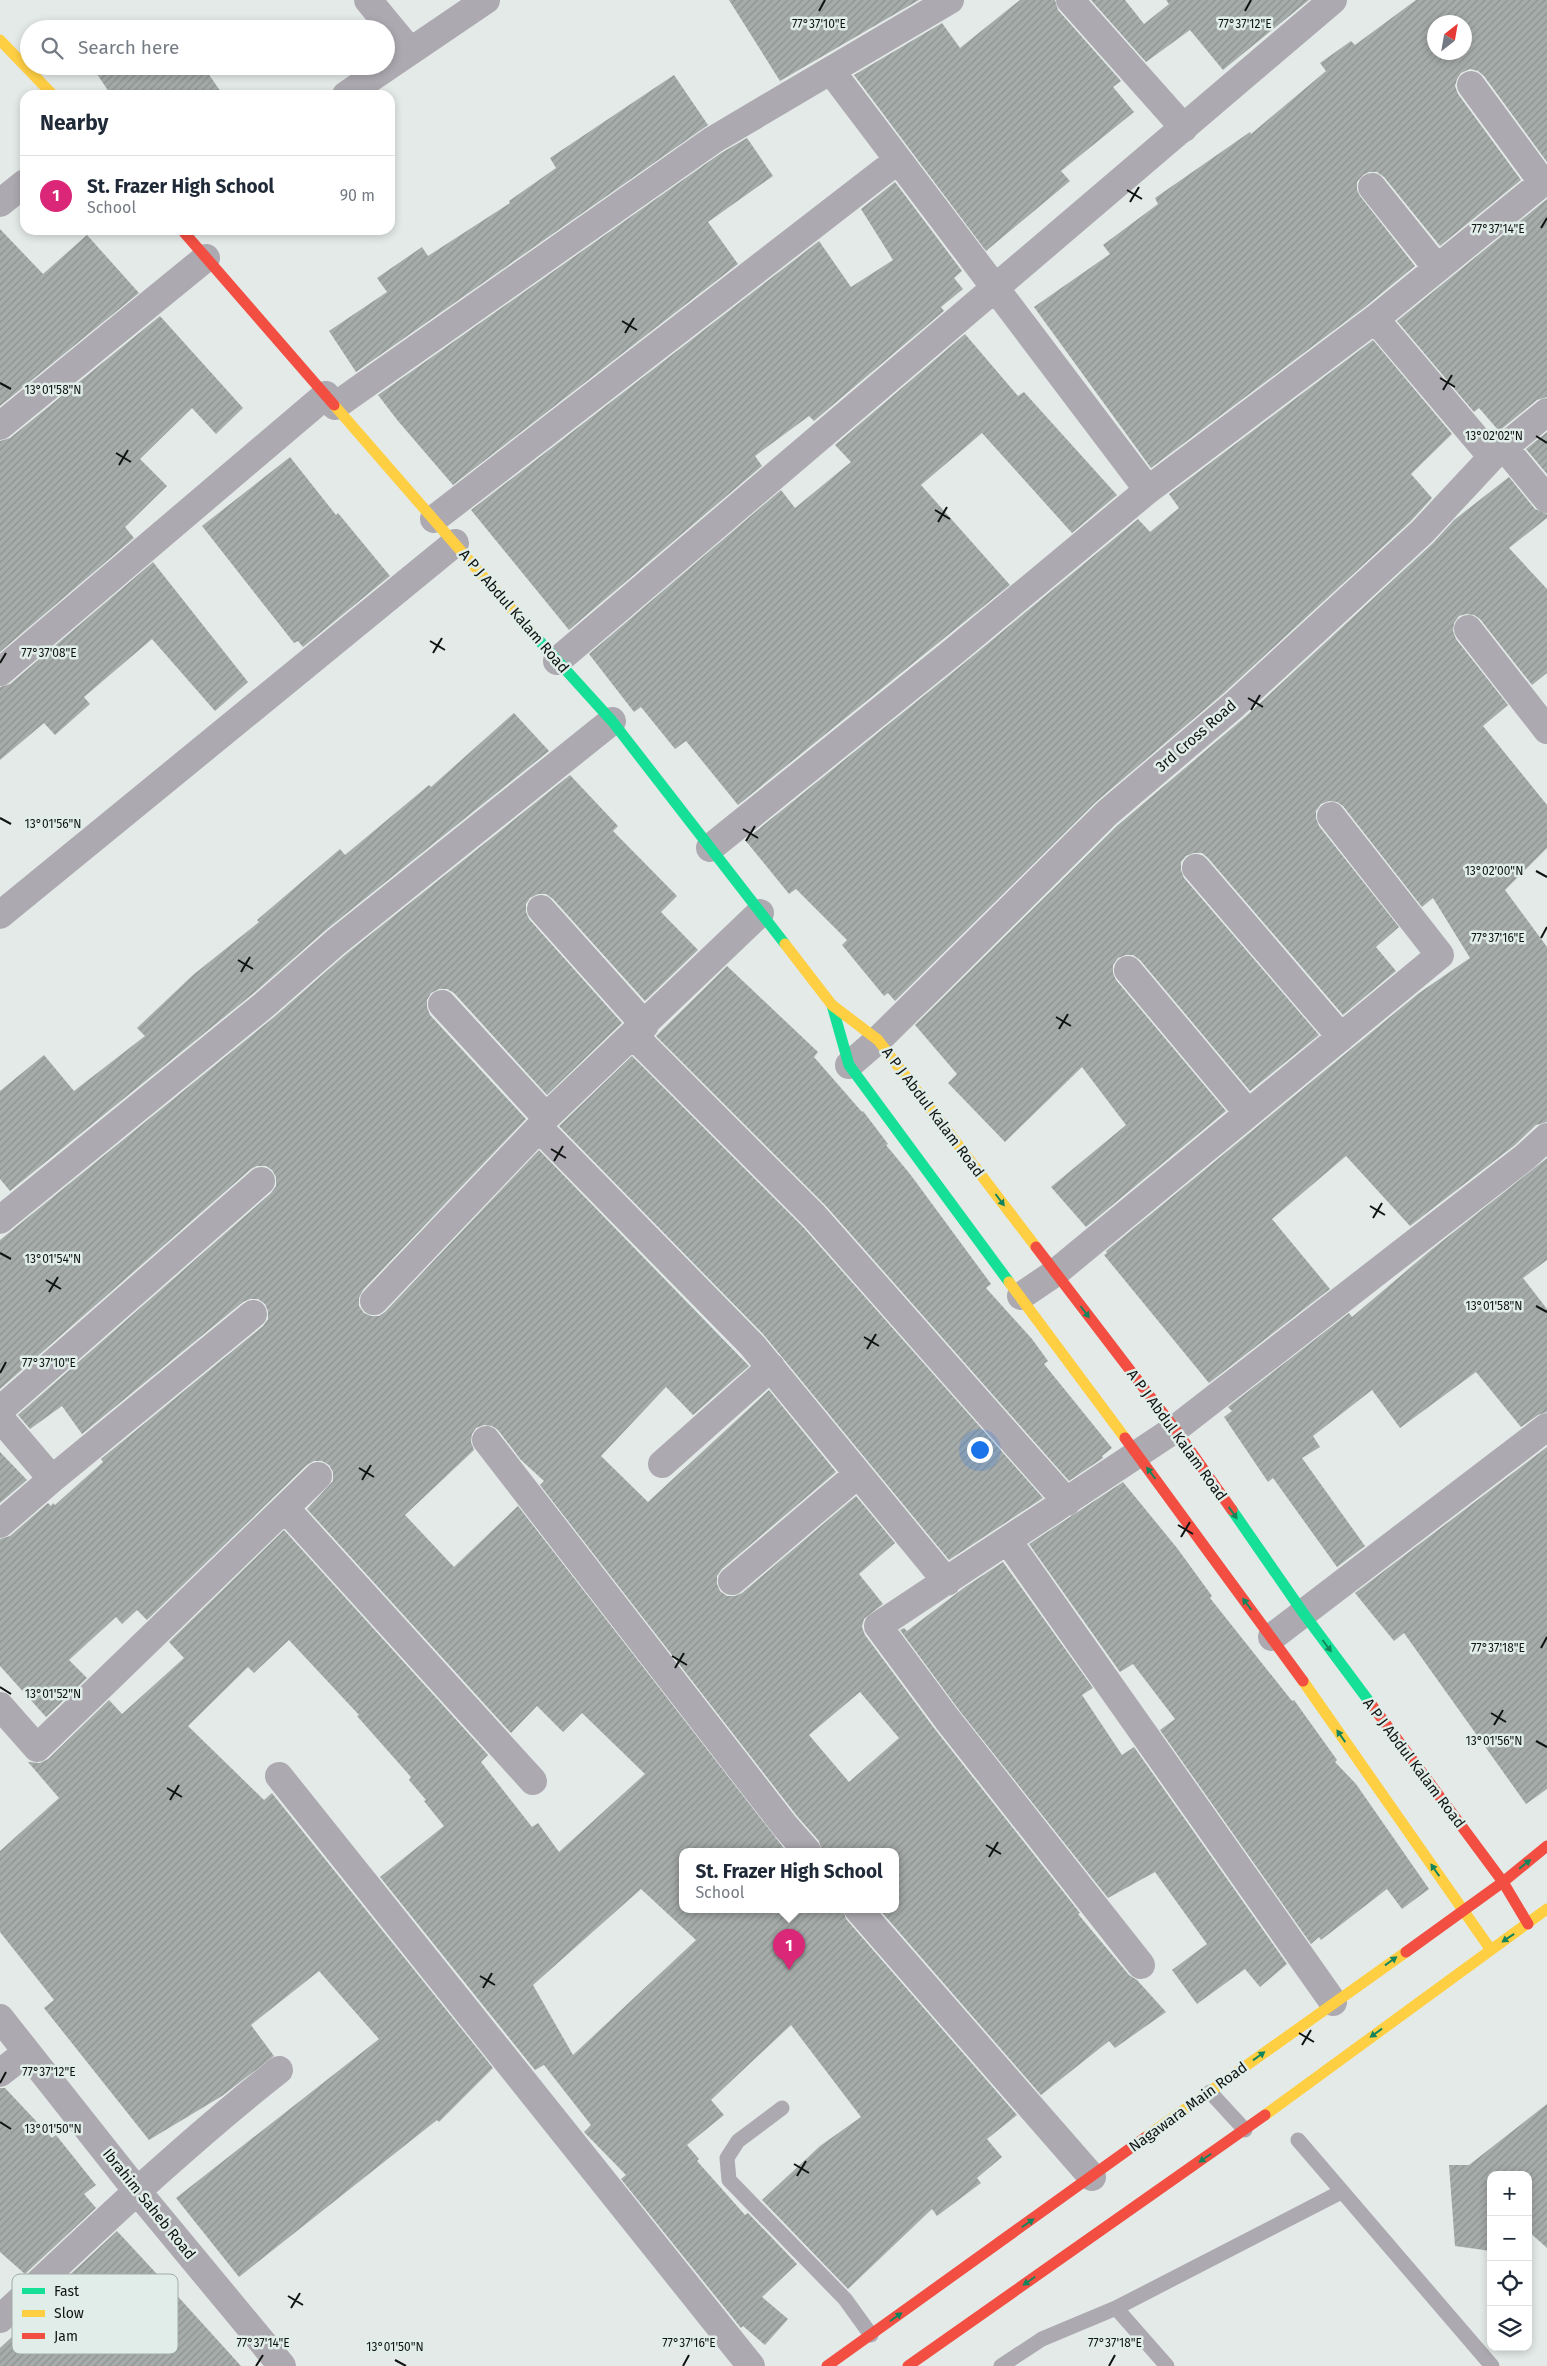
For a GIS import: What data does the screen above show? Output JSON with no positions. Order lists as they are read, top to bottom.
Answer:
{
  "streets": {
    "street": [
      "A P J Abdul Kalam Road",
      "3rd Cross Road",
      "Nagawara Main Road",
      "Ibrahim Saheb Road"
    ]
  },
  "crossings": [
    ["A P J Abdul Kalam Road", "3rd Cross Road"],
    ["A P J Abdul Kalam Road", "Nagawara Main Road"]
  ],
  "legend": ["Fast", "Slow", "Jam"],
  "north": "top right",
  "page": {
    "search": "Search here",
    "heading": "Nearby",
    "list": [
      {
        "mark": "1",
        "name": "St. Frazer High School",
        "note": "School",
        "value": "90 m"
      }
    ],
    "popup": ["St. Frazer High School", "School"],
    "pins": "1",
    "map_buttons": ["+", "−"]
  },
  "coordinates": [
    "77°37'10\"E",
    "77°37'12\"E",
    "77°37'14\"E",
    "13°01'58\"N",
    "13°02'02\"N",
    "77°37'08\"E",
    "13°01'56\"N",
    "13°02'00\"N",
    "77°37'16\"E",
    "13°01'54\"N",
    "77°37'18\"E",
    "13°01'52\"N",
    "13°01'50\"N"
  ]
}
